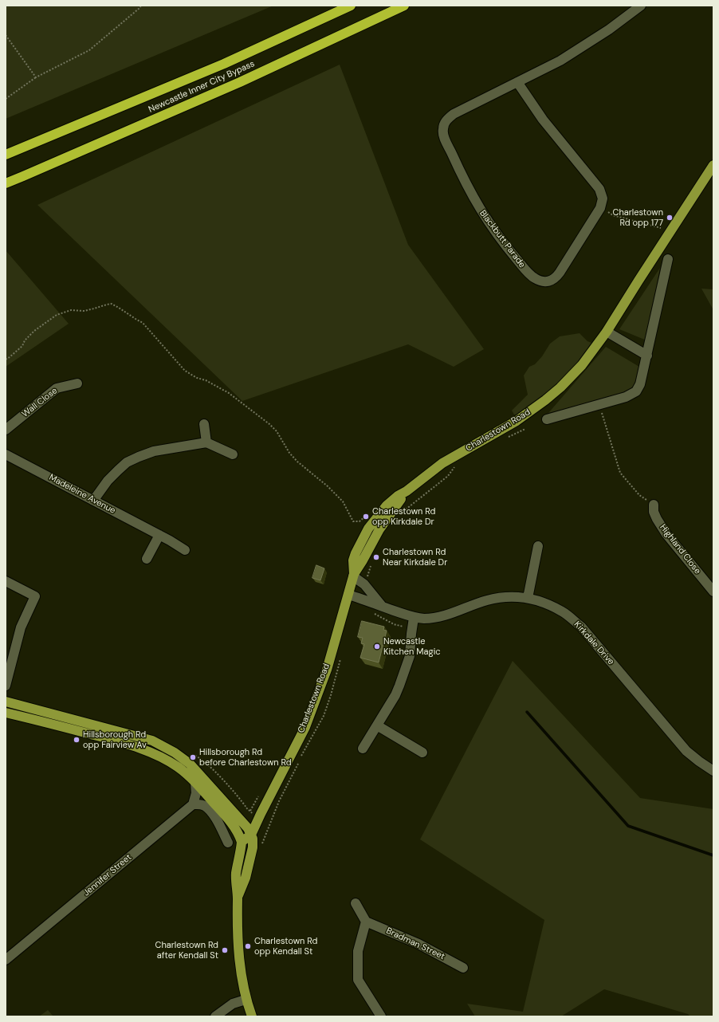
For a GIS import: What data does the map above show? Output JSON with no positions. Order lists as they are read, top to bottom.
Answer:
{
  "streets": {
    "highway": ["Newcastle Inner City Bypass"],
    "main road": ["Charlestown Road"],
    "street": [
      "Blackbutt Parade",
      "Wall Close",
      "Madeleine Avenue",
      "Highland Close",
      "Kirkdale Drive",
      "Jennifer Street",
      "Bradman Street"
    ]
  },
  "crossings": [
    ["Charlestown Road", "Kirkdale Drive"]
  ],
  "places": [
    "Charlestown Rd opp 177",
    "Charlestown Rd opp Kirkdale Dr",
    "Charlestown Rd Near Kirkdale Dr",
    "Newcastle Kitchen Magic",
    "Hillsborough Rd opp Fairview Av",
    "Hillsborough Rd before Charlestown Rd",
    "Charlestown Rd opp Kendall St",
    "Charlestown Rd after Kendall St"
  ]
}
